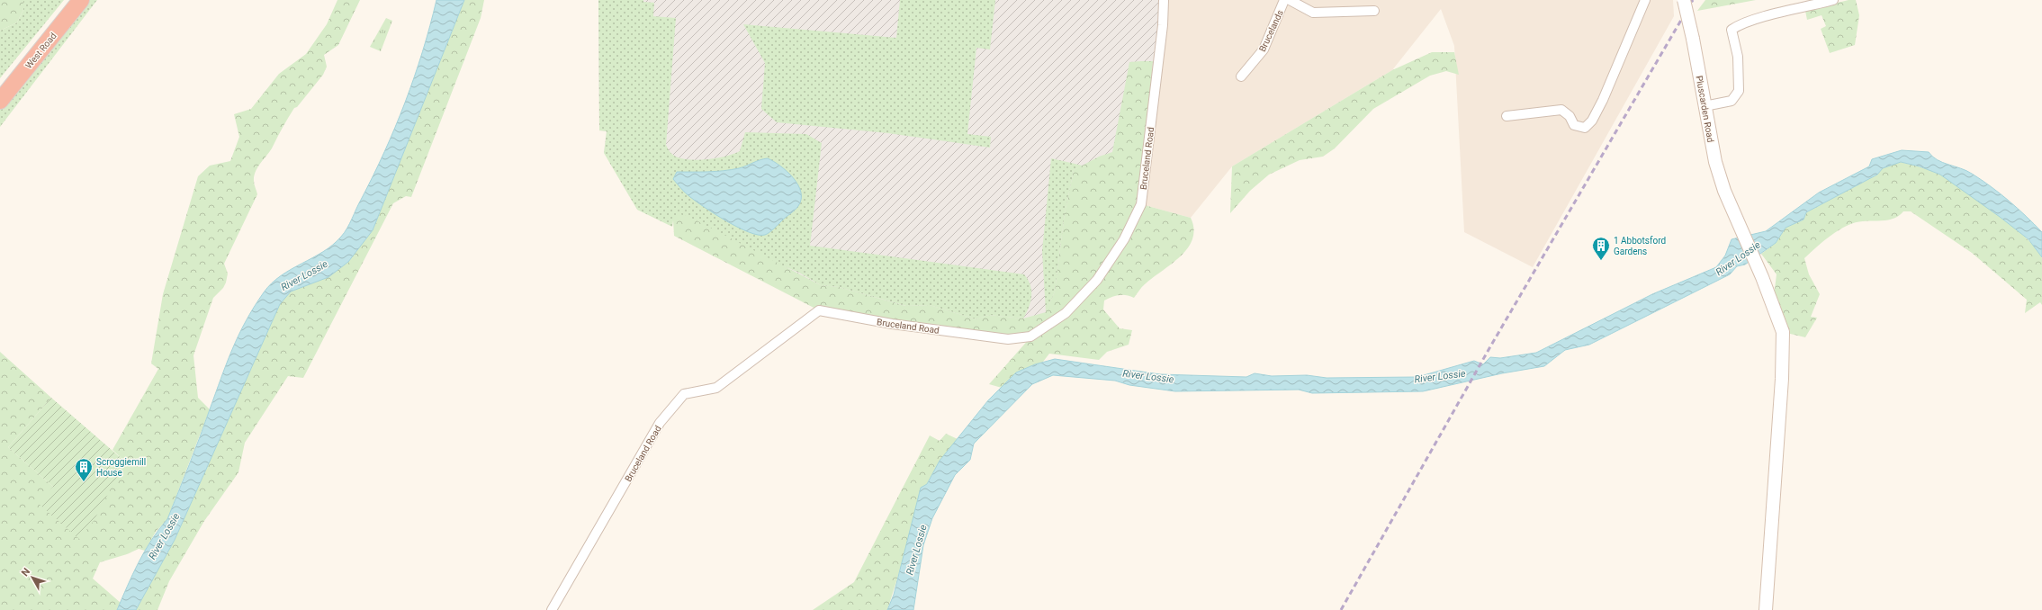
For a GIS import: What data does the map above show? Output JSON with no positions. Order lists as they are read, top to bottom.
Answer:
{
  "streets": {
    "highway": ["West Road"],
    "main road": ["Pluscarden Road"],
    "street": ["Brucelands", "Bruceland Road"]
  },
  "water": ["River Lossie"],
  "places": {
    "building": ["1 Abbotsford Gardens", "Scroggiemill House"]
  },
  "north": "top left"
}
